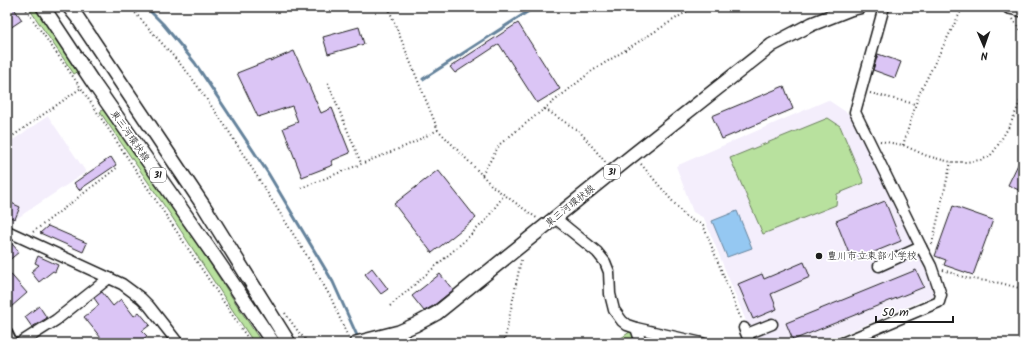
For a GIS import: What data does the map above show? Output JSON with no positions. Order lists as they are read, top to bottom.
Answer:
{
  "streets": {
    "main road": ["東三河環状線", "31"]
  },
  "places": ["豊川市立東部小学校"],
  "scale_bar": "50 m",
  "north": "bottom"
}
